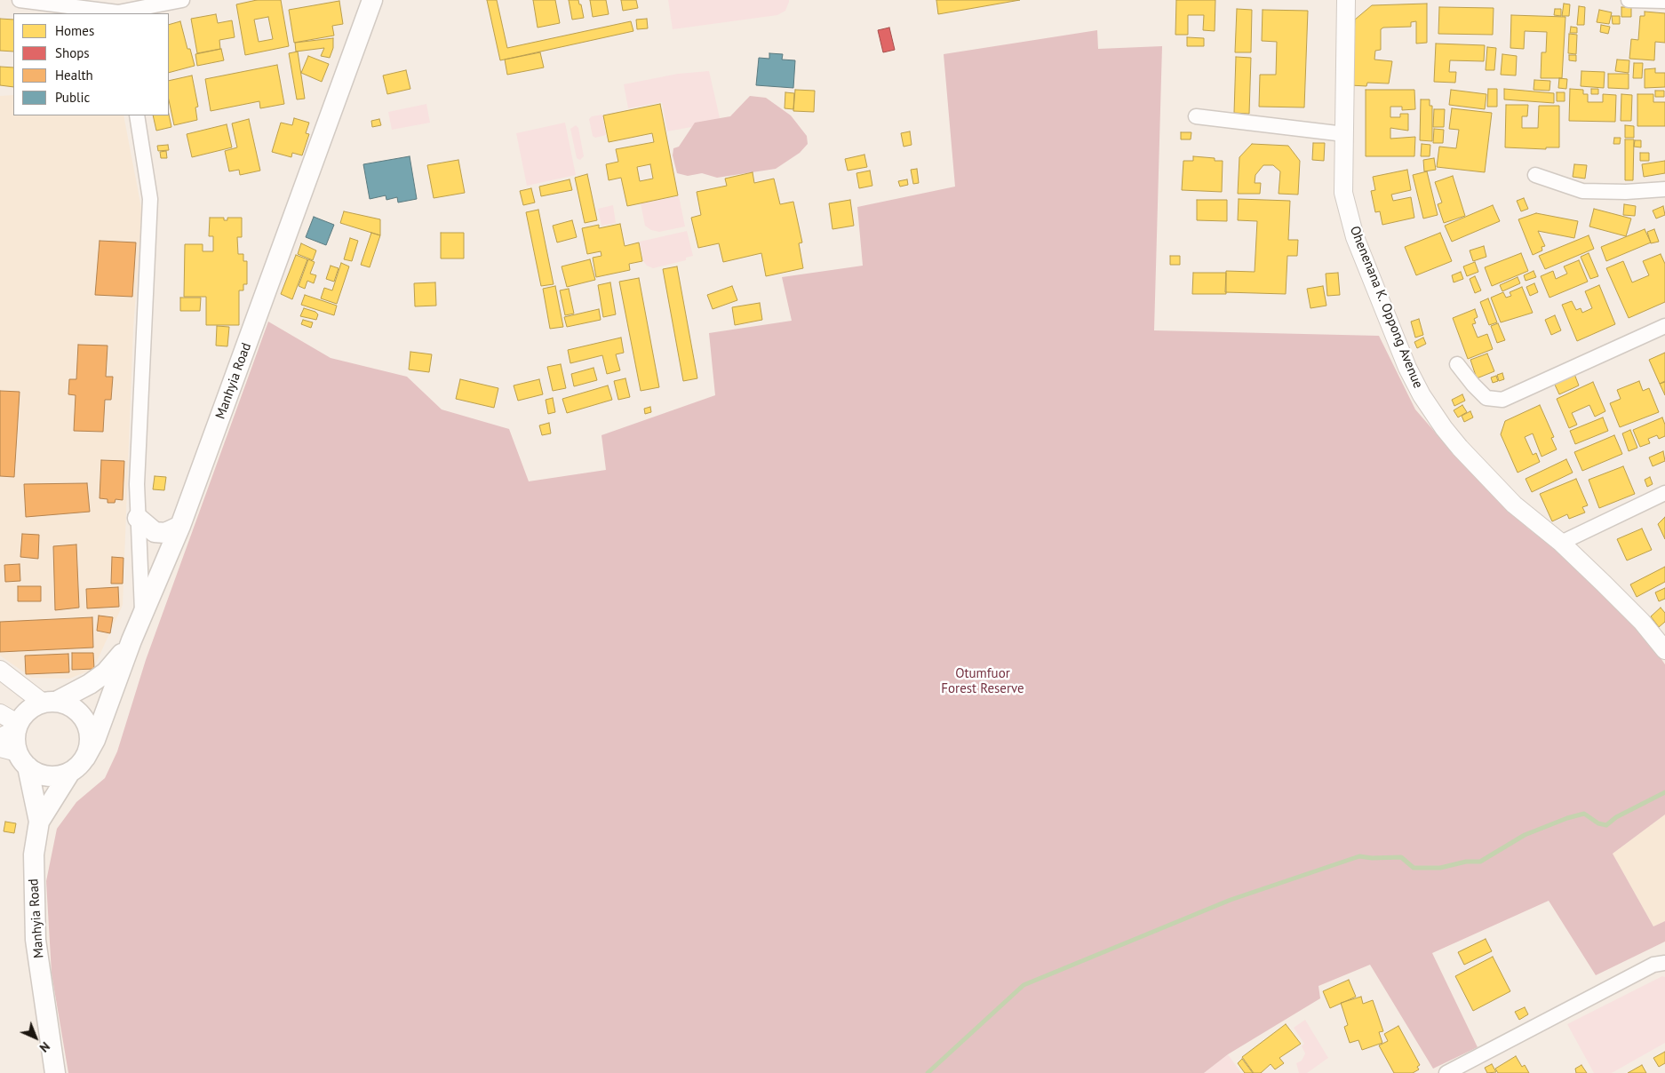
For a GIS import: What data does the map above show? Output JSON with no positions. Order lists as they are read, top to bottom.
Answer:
{
  "streets": {
    "main road": ["Manhyia Road"],
    "street": ["Ohenenana K. Oppong Avenue"]
  },
  "parks": ["Otumfuor Forest Reserve"],
  "legend": [
    "Homes",
    "Shops",
    "Health",
    "Public"
  ],
  "north": "bottom right"
}
